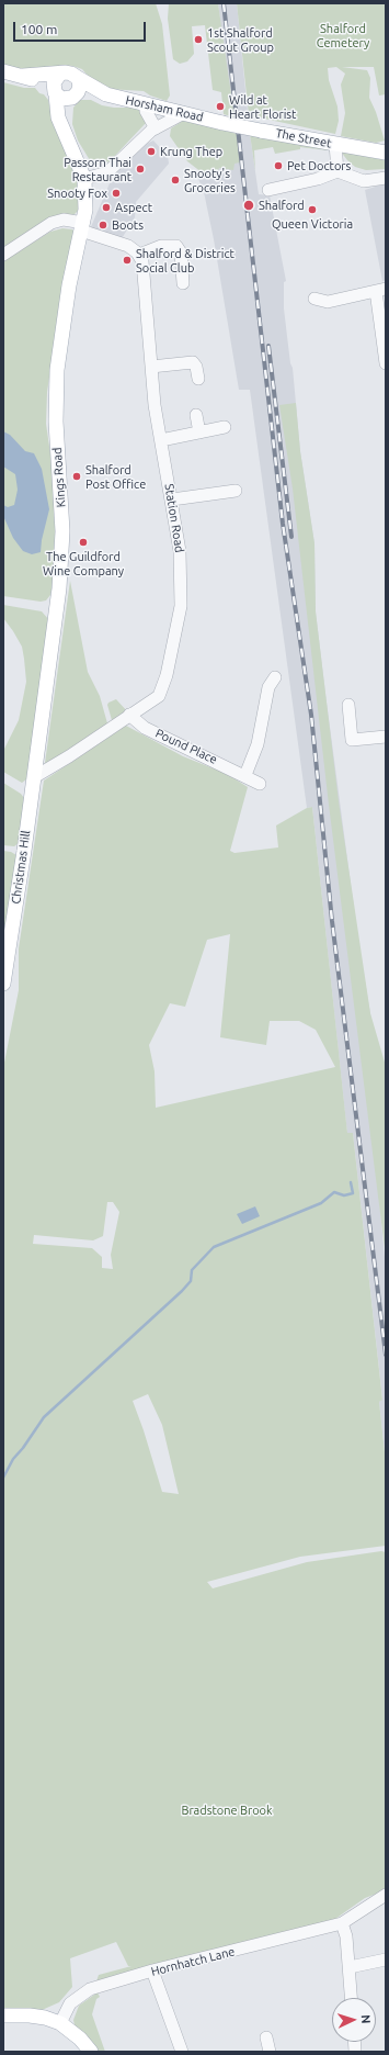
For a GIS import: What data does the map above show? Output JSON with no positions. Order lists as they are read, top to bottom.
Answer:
{
  "streets": {
    "main road": [
      "Horsham Road",
      "The Street",
      "Kings Road",
      "Christmas Hill"
    ],
    "street": ["Station Road", "Pound Place", "Hornhatch Lane"]
  },
  "crossings": [
    ["Horsham Road", "The Street"],
    ["Horsham Road", "Kings Road"],
    ["Kings Road", "Station Road"],
    ["Kings Road", "Christmas Hill"],
    ["Station Road", "Pound Place"],
    ["Station Road", "Christmas Hill"]
  ],
  "parks": ["Shalford Cemetery", "Bradstone Brook"],
  "places": [
    "1st Shalford Scout Group",
    "Wild at Heart Florist",
    "Krung Thep",
    "Pet Doctors",
    "Passorn Thai Restaurant",
    "Snooty's Groceries",
    "Snooty Fox",
    "Shalford",
    "Aspect",
    "Queen Victoria",
    "Boots",
    "Shalford & District Social Club",
    "Shalford Post Office",
    "The Guildford Wine Company"
  ],
  "scale_bar": "100 m",
  "north": "right"
}
